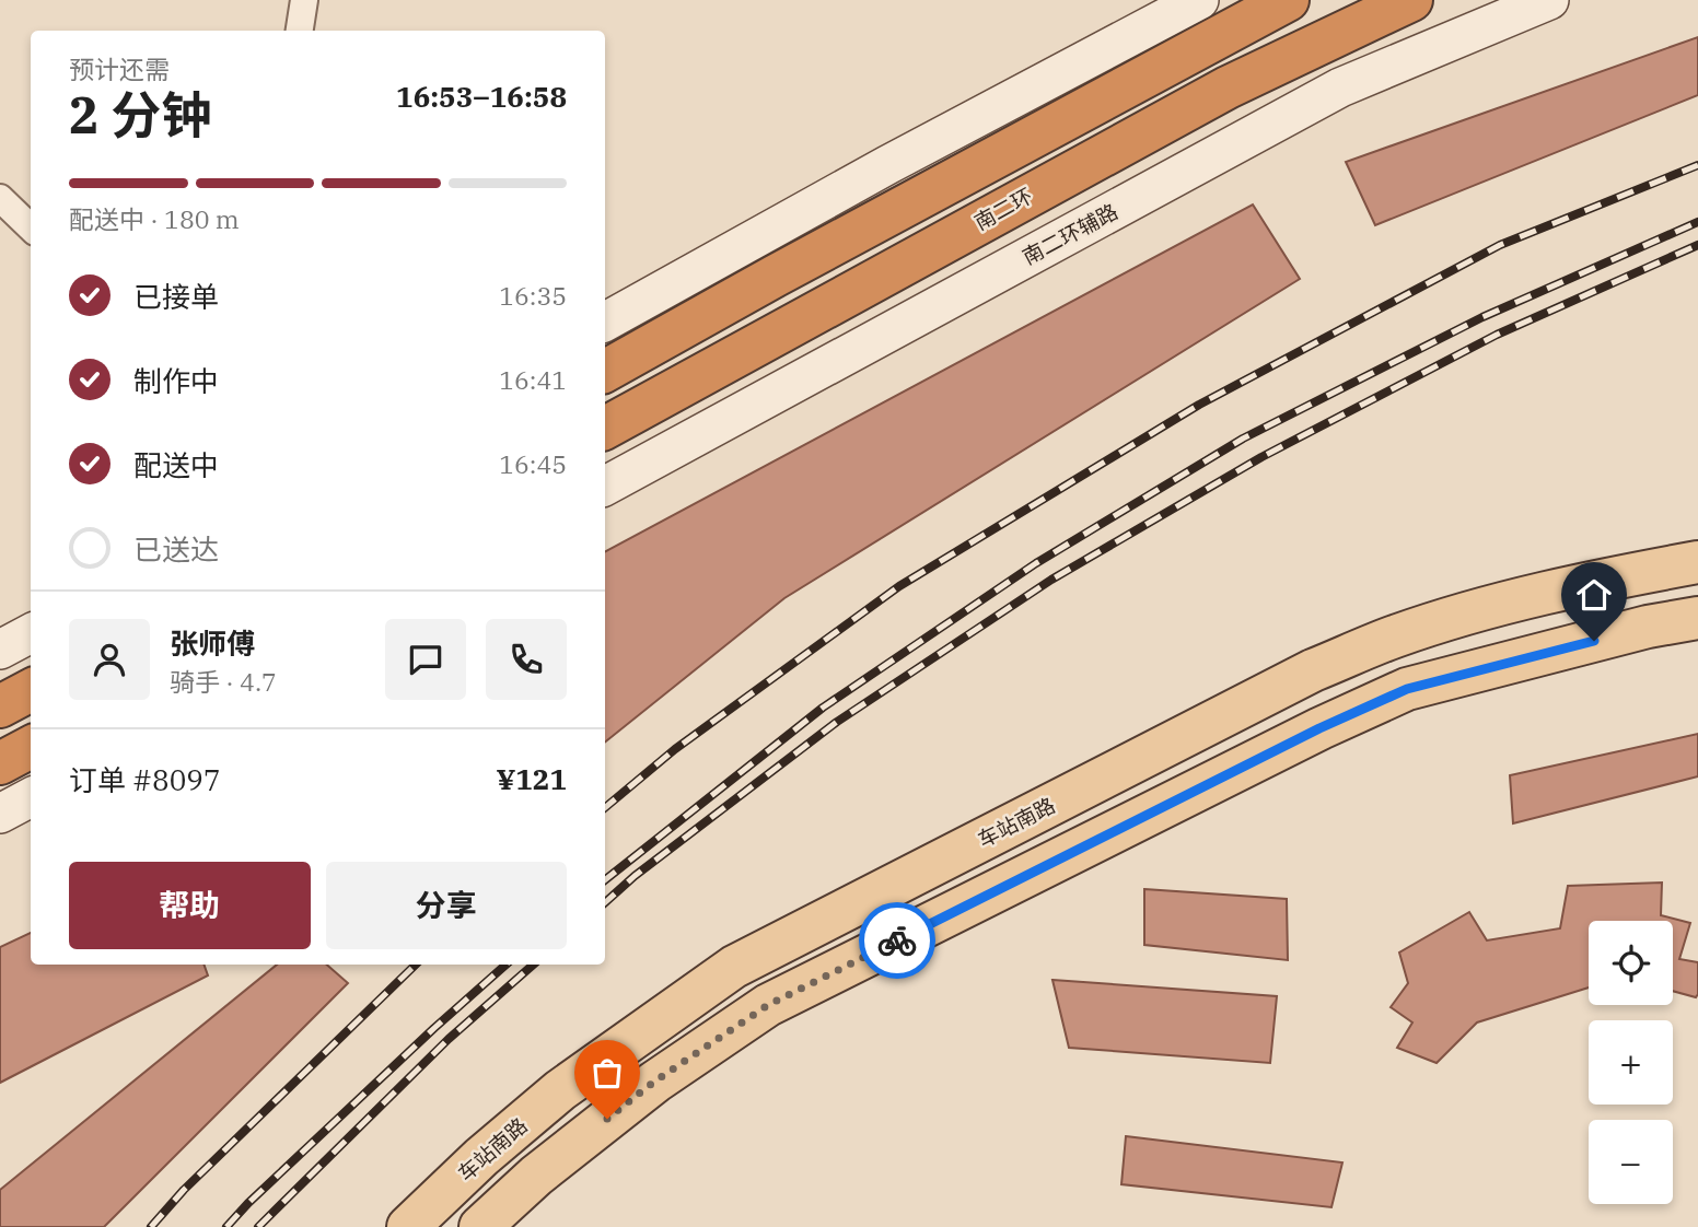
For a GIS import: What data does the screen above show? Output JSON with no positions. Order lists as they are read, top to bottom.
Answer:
{
  "streets": {
    "highway": ["南二环"],
    "main road": ["南二环辅路", "车站南路"]
  },
  "page": {
    "heading": ["2 分钟", "预计还需", "16:53–16:58"],
    "panel": [
      "张师傅",
      "骑手 · 4.7",
      "订单 #8097",
      "¥121"
    ],
    "bar": "配送中 · 180 m",
    "list": [
      ["已接单", "16:35"],
      ["制作中", "16:41"],
      ["配送中", "16:45"],
      "已送达"
    ],
    "buttons": ["帮助", "分享"],
    "map_buttons": ["+", "−"]
  }
}
